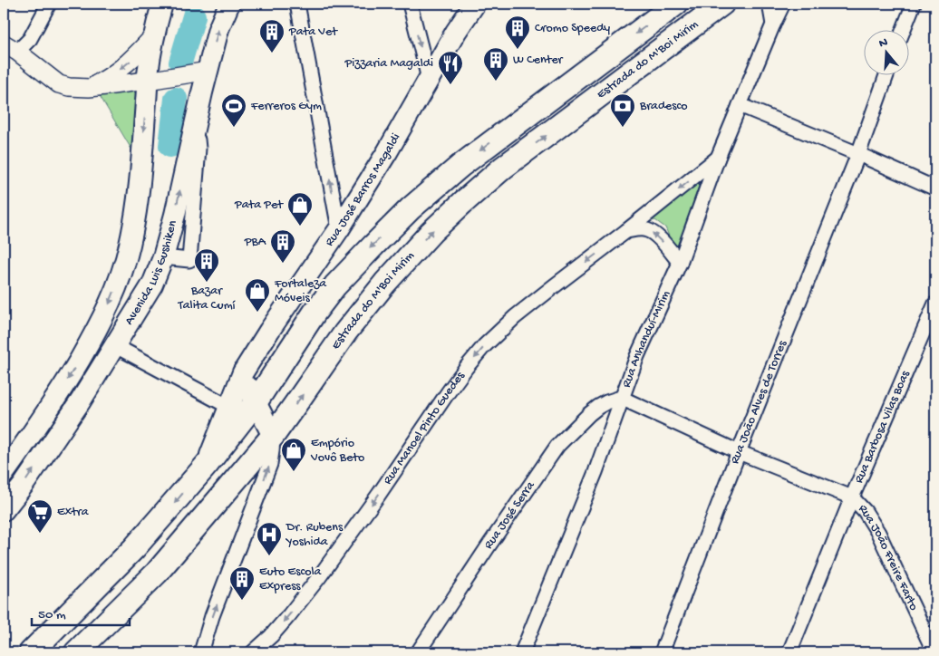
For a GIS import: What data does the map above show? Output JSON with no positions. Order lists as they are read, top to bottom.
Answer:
{
  "streets": {
    "main road": ["Estrada do M'Boi Mirim", "Rua José Barros Magaldi", "Avenida Luis Gushiken"],
    "street": [
      "Rua Anhanduí-Mirim",
      "Rua João Alves de Torres",
      "Rua Manoel Pinto Guedes",
      "Rua Barbosa Vilas Boas",
      "Rua José Serra",
      "Rua João Freire Farto"
    ]
  },
  "crossings": [
    ["Rua Anhanduí-Mirim", "Rua Manoel Pinto Guedes"],
    ["Rua Anhanduí-Mirim", "Rua José Serra"],
    ["Rua Anhanduí-Mirim", "Rua João Freire Farto"],
    ["Rua João Alves de Torres", "Rua João Freire Farto"],
    ["Rua Barbosa Vilas Boas", "Rua João Freire Farto"],
    ["Rua José Serra", "Rua João Freire Farto"]
  ],
  "one_way": ["Rua Manoel Pinto Guedes"],
  "places": {
    "building": [
      "Cromo Speedy",
      "Pata Vet",
      "W Center",
      "PBA",
      "Bazar Talita Cumí",
      "Euto Escola Express"
    ],
    "restaurant": ["Pizzaria Magaldi"],
    "sports": ["Ferreros Gym"],
    "bank": ["Bradesco"],
    "shop": ["Pata Pet", "Fortaleza Móveis", "Empório Vovô Beto"],
    "supermarket": ["Extra"],
    "hospital": ["Dr. Rubens Yoshida"]
  },
  "scale_bar": "50 m",
  "north": "top"
}
